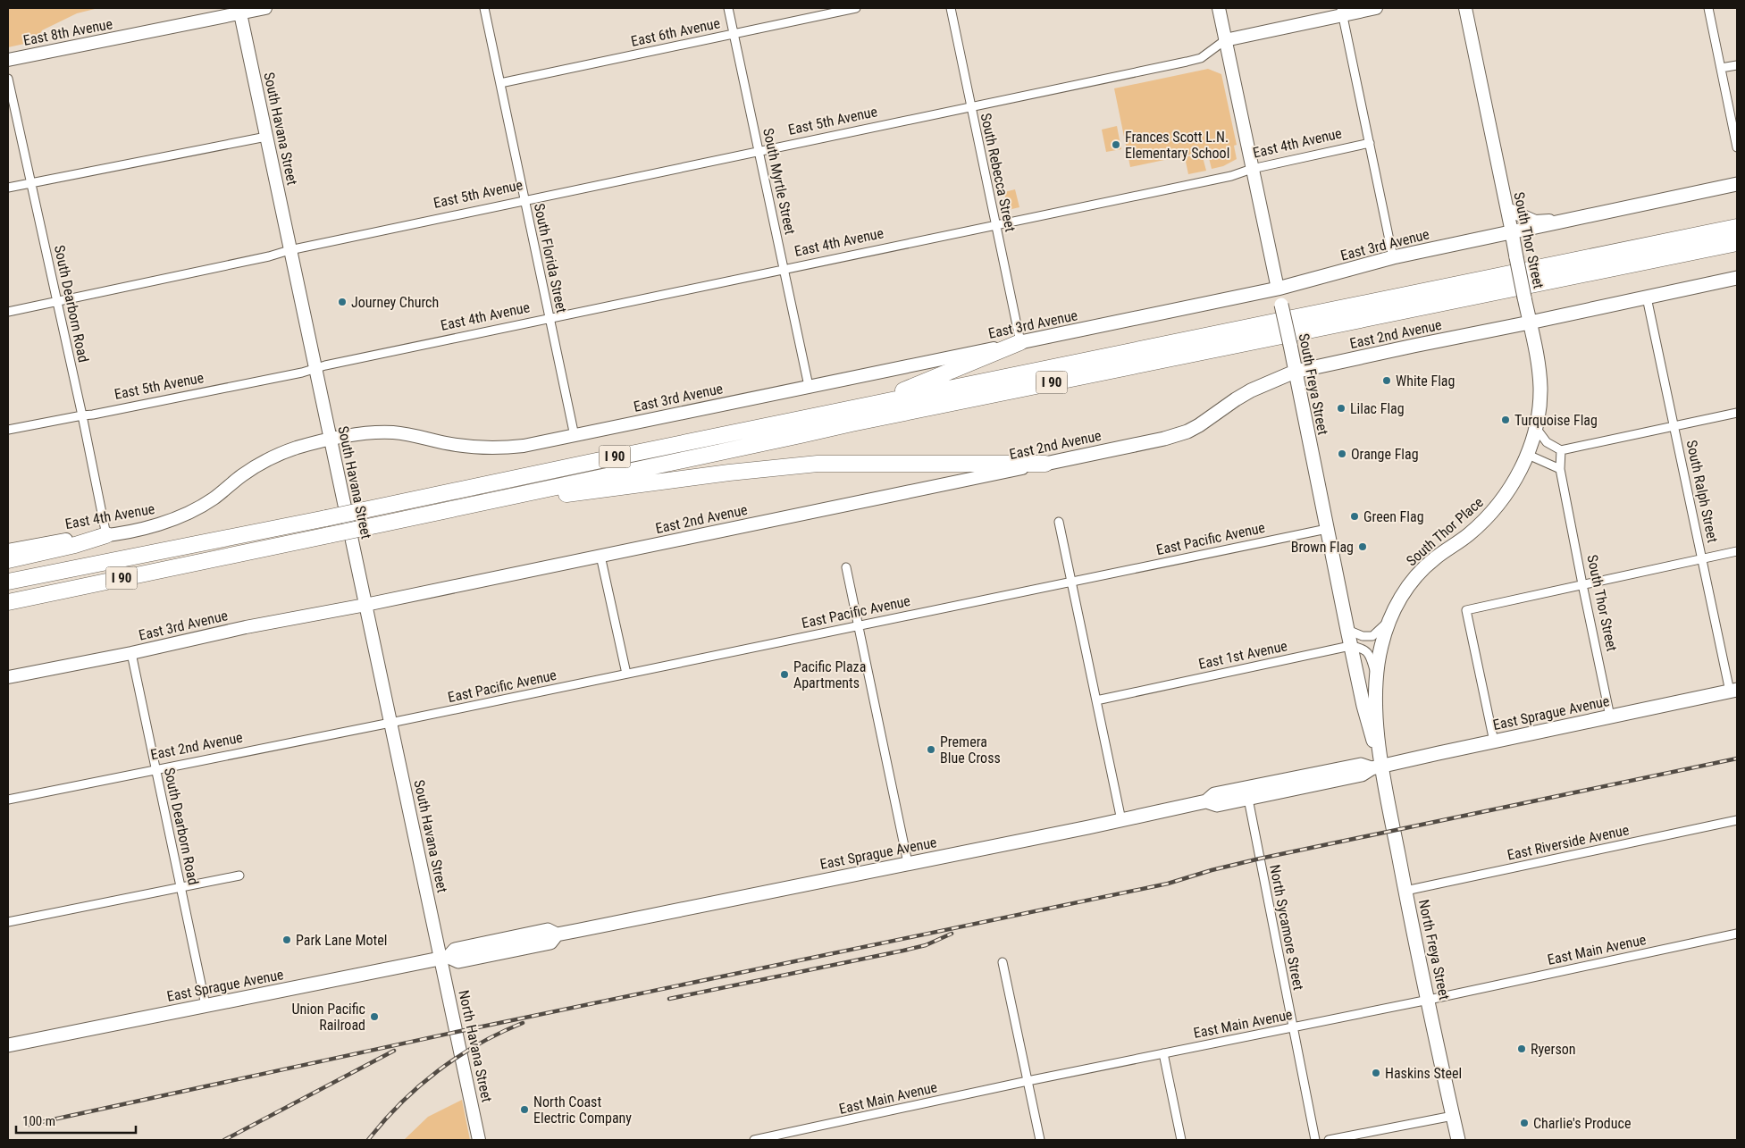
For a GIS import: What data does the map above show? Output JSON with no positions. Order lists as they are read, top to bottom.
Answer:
{
  "streets": {
    "highway": ["I 90"],
    "main road": [
      "South Thor Street",
      "East 3rd Avenue",
      "East 2nd Avenue",
      "South Freya Street",
      "South Thor Place",
      "East Sprague Avenue",
      "North Freya Street"
    ],
    "street": [
      "East 8th Avenue",
      "East 6th Avenue",
      "East 5th Avenue",
      "South Havana Street",
      "East 4th Avenue",
      "South Rebecca Street",
      "South Myrtle Street",
      "South Florida Street",
      "South Dearborn Road",
      "South Ralph Street",
      "East Pacific Avenue",
      "East 1st Avenue",
      "East Riverside Avenue",
      "North Sycamore Street",
      "East Main Avenue",
      "North Havana Street"
    ]
  },
  "crossings": [
    ["East 8th Avenue", "South Havana Street"],
    ["East 6th Avenue", "South Myrtle Street"],
    ["East 6th Avenue", "South Florida Street"],
    ["East 5th Avenue", "South Havana Street"],
    ["East 5th Avenue", "East 4th Avenue"],
    ["East 5th Avenue", "South Rebecca Street"],
    ["East 5th Avenue", "South Myrtle Street"],
    ["East 5th Avenue", "South Florida Street"],
    ["East 5th Avenue", "South Dearborn Road"],
    ["East 5th Avenue", "South Freya Street"],
    ["South Havana Street", "East 4th Avenue"],
    ["South Havana Street", "East 3rd Avenue"],
    ["South Havana Street", "East 2nd Avenue"],
    ["South Havana Street", "East Pacific Avenue"],
    ["South Havana Street", "East Sprague Avenue"],
    ["South Havana Street", "North Havana Street"],
    ["East 4th Avenue", "South Rebecca Street"],
    ["East 4th Avenue", "South Myrtle Street"],
    ["East 4th Avenue", "East 3rd Avenue"],
    ["East 4th Avenue", "South Florida Street"],
    ["East 4th Avenue", "South Dearborn Road"],
    ["East 4th Avenue", "South Freya Street"],
    ["South Rebecca Street", "East 3rd Avenue"],
    ["South Myrtle Street", "East 3rd Avenue"],
    ["South Thor Street", "East 3rd Avenue"],
    ["South Thor Street", "East 2nd Avenue"],
    ["South Thor Street", "South Thor Place"],
    ["South Thor Street", "East Sprague Avenue"],
    ["East 3rd Avenue", "South Florida Street"],
    ["East 3rd Avenue", "South Dearborn Road"],
    ["East 3rd Avenue", "East 2nd Avenue"],
    ["East 3rd Avenue", "South Freya Street"],
    ["South Dearborn Road", "East 2nd Avenue"],
    ["South Dearborn Road", "East Sprague Avenue"],
    ["East 2nd Avenue", "South Freya Street"],
    ["East 2nd Avenue", "South Ralph Street"],
    ["East 2nd Avenue", "East Pacific Avenue"],
    ["South Freya Street", "South Thor Place"],
    ["South Freya Street", "East Pacific Avenue"],
    ["South Freya Street", "East 1st Avenue"],
    ["South Freya Street", "East Sprague Avenue"],
    ["South Freya Street", "North Freya Street"],
    ["South Ralph Street", "East Sprague Avenue"],
    ["South Thor Place", "East Sprague Avenue"],
    ["South Thor Place", "North Freya Street"],
    ["East Sprague Avenue", "North Sycamore Street"],
    ["East Sprague Avenue", "North Freya Street"],
    ["East Sprague Avenue", "North Havana Street"],
    ["East Riverside Avenue", "North Freya Street"],
    ["North Sycamore Street", "East Main Avenue"],
    ["North Freya Street", "East Main Avenue"]
  ],
  "places": [
    "Frances Scott L.N. Elementary School",
    "Journey Church",
    "White Flag",
    "Lilac Flag",
    "Turquoise Flag",
    "Orange Flag",
    "Green Flag",
    "Brown Flag",
    "Pacific Plaza Apartments",
    "Premera Blue Cross",
    "Park Lane Motel",
    "Union Pacific Railroad",
    "Ryerson",
    "Haskins Steel",
    "North Coast Electric Company",
    "Charlie's Produce"
  ],
  "scale_bar": "100 m"
}
